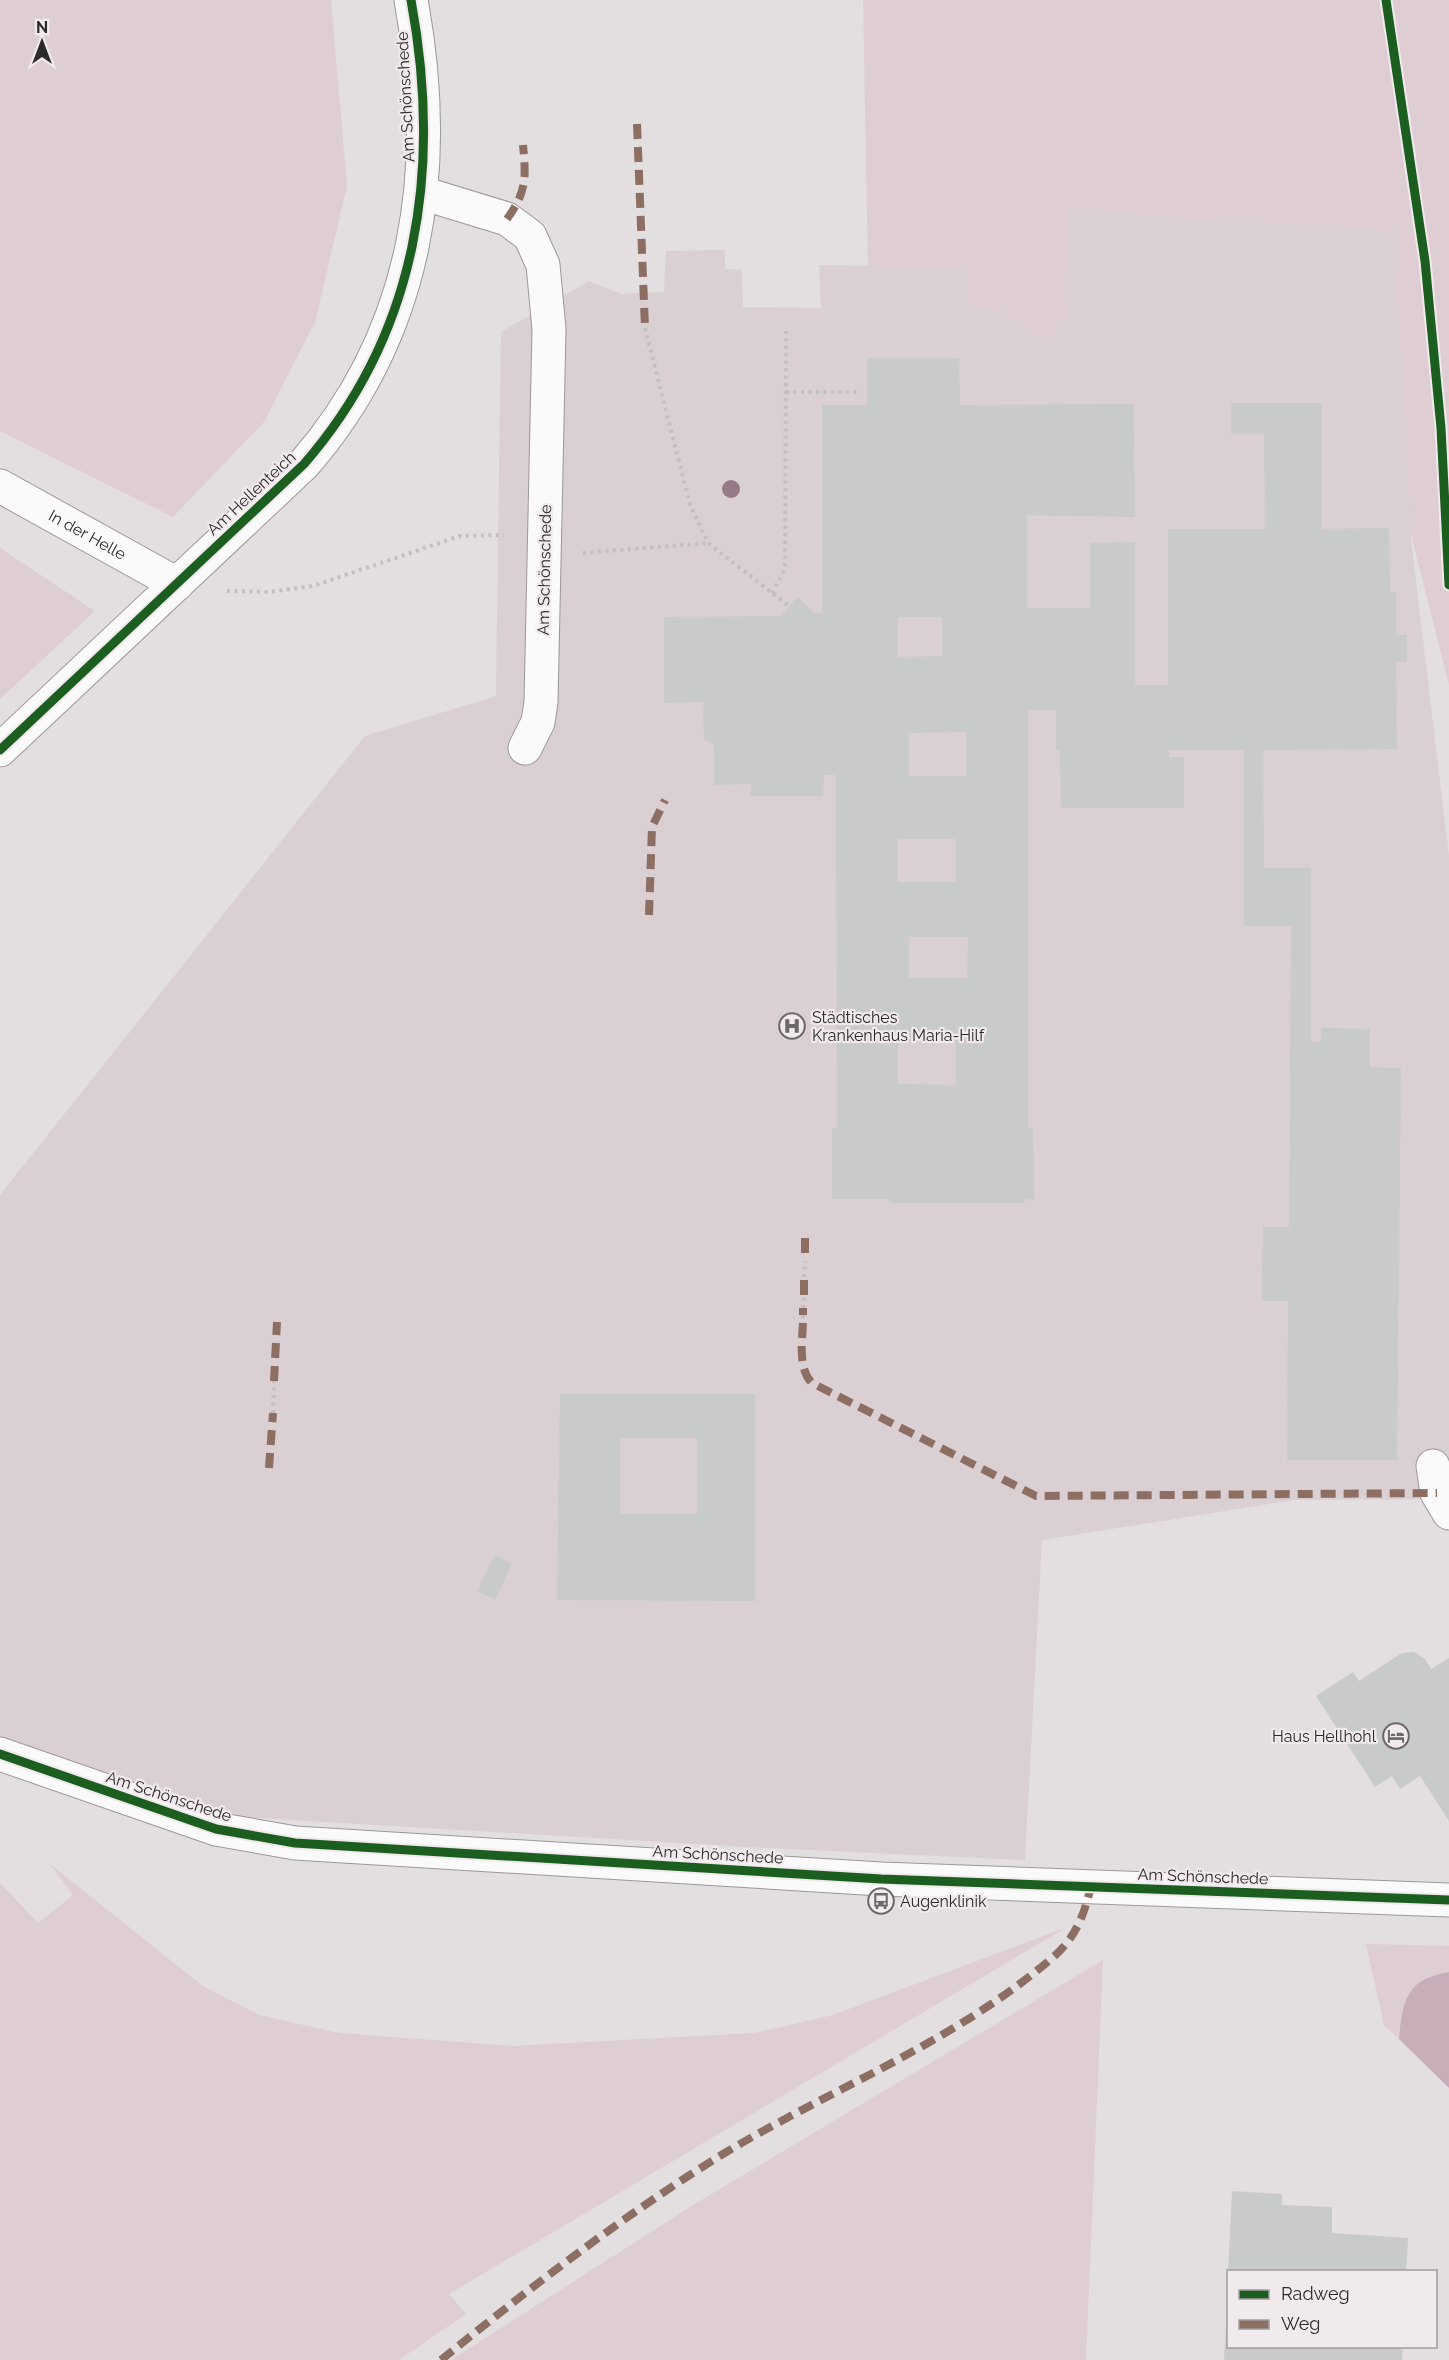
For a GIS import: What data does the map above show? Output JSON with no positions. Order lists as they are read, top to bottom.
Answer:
{
  "streets": {
    "street": ["Am Schönschede", "Am Hellenteich", "In der Helle"]
  },
  "crossings": [
    ["Am Schönschede", "Am Hellenteich"],
    ["Am Hellenteich", "In der Helle"]
  ],
  "places": {
    "hospital": ["Städtisches Krankenhaus Maria-Hilf"],
    "hotel": ["Haus Hellhohl"],
    "bus stop": ["Augenklinik"]
  },
  "legend": ["Radweg", "Weg"],
  "north": "top"
}
